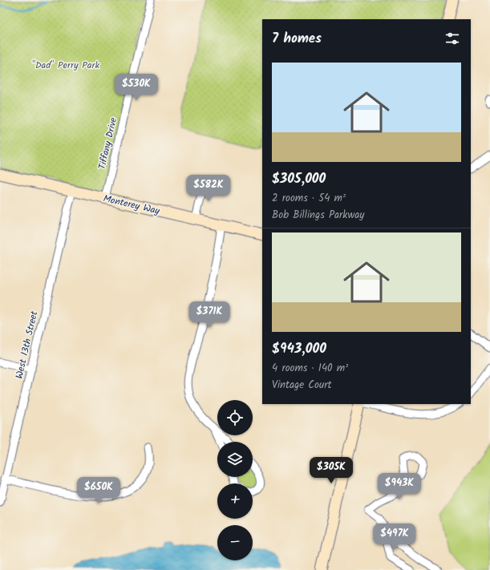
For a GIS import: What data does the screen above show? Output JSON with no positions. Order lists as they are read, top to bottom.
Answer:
{
  "streets": {
    "street": ["Tiffany Drive", "Monterey Way", "West 13th Street"]
  },
  "crossings": [
    ["Tiffany Drive", "Monterey Way"],
    ["Monterey Way", "West 13th Street"]
  ],
  "parks": ["\"Dad\" Perry Park"],
  "page": {
    "heading": "7 homes",
    "list": [
      {
        "name": "$305,000",
        "note": "2 rooms · 54 m² · Bob Billings Parkway"
      },
      {
        "name": "$943,000",
        "note": "4 rooms · 140 m² · Vintage Court"
      }
    ],
    "price": [
      "$530K",
      "$582K",
      "$371K",
      "$305K",
      "$943K",
      "$650K",
      "$497K"
    ],
    "map_buttons": ["+", "−"]
  }
}
